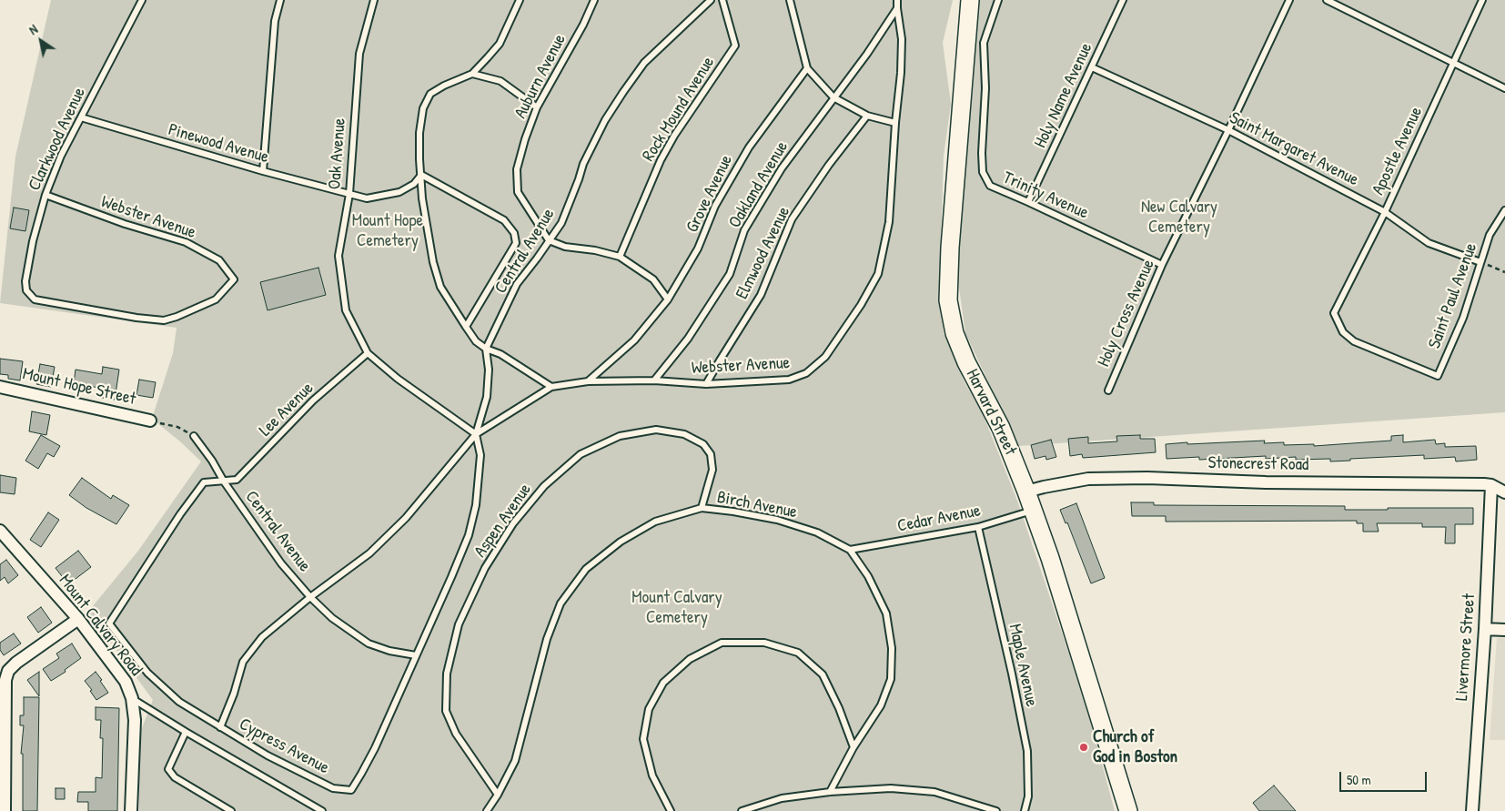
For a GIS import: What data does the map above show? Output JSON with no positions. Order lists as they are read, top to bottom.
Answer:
{
  "streets": {
    "main road": ["Harvard Street"],
    "street": [
      "Mount Hope Street",
      "Stonecrest Road",
      "Mount Calvary Road",
      "Livermore Street"
    ],
    "lane": [
      "Auburn Avenue",
      "Holy Name Avenue",
      "Rock Mound Avenue",
      "Clarkwood Avenue",
      "Pinewood Avenue",
      "Saint Margaret Avenue",
      "Apostle Avenue",
      "Oak Avenue",
      "Oakland Avenue",
      "Grove Avenue",
      "Trinity Avenue",
      "Webster Avenue",
      "Central Avenue",
      "Elmwood Avenue",
      "Saint Paul Avenue",
      "Holy Cross Avenue",
      "Lee Avenue",
      "Birch Avenue",
      "Cedar Avenue",
      "Aspen Avenue",
      "Maple Avenue",
      "Cypress Avenue"
    ]
  },
  "crossings": [
    ["Auburn Avenue", "Central Avenue"],
    ["Holy Name Avenue", "Saint Margaret Avenue"],
    ["Holy Name Avenue", "Trinity Avenue"],
    ["Clarkwood Avenue", "Pinewood Avenue"],
    ["Clarkwood Avenue", "Webster Avenue"],
    ["Pinewood Avenue", "Oak Avenue"],
    ["Saint Margaret Avenue", "Apostle Avenue"],
    ["Saint Margaret Avenue", "Saint Paul Avenue"],
    ["Saint Margaret Avenue", "Holy Cross Avenue"],
    ["Apostle Avenue", "Saint Paul Avenue"],
    ["Oak Avenue", "Lee Avenue"],
    ["Oakland Avenue", "Webster Avenue"],
    ["Grove Avenue", "Webster Avenue"],
    ["Trinity Avenue", "Holy Cross Avenue"],
    ["Webster Avenue", "Central Avenue"],
    ["Webster Avenue", "Elmwood Avenue"],
    ["Webster Avenue", "Cypress Avenue"],
    ["Central Avenue", "Lee Avenue"],
    ["Central Avenue", "Cypress Avenue"],
    ["Lee Avenue", "Cypress Avenue"],
    ["Harvard Street", "Stonecrest Road"],
    ["Harvard Street", "Cedar Avenue"],
    ["Stonecrest Road", "Livermore Street"],
    ["Birch Avenue", "Cedar Avenue"],
    ["Birch Avenue", "Aspen Avenue"],
    ["Cedar Avenue", "Maple Avenue"]
  ],
  "parks": ["New Calvary Cemetery", "Mount Hope Cemetery", "Mount Calvary Cemetery"],
  "places": ["Church of God in Boston"],
  "scale_bar": "50 m",
  "north": "top left"
}
